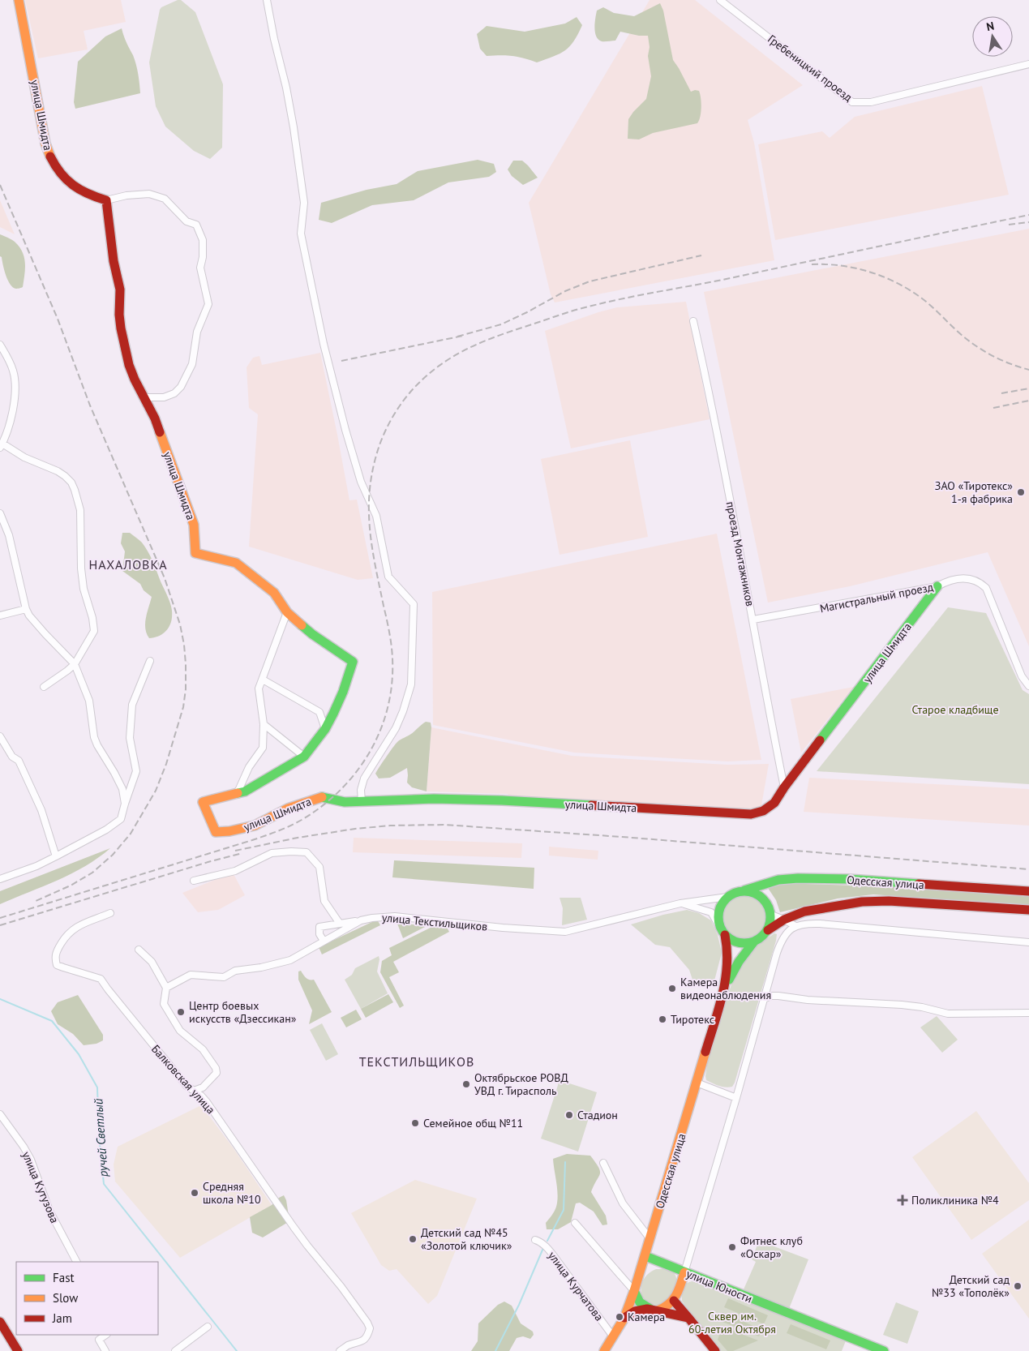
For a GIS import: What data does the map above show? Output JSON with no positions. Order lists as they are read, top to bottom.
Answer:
{
  "streets": {
    "street": [
      "Гребеницкий проезд",
      "улица Шмидта",
      "проезд Монтажников",
      "Магистральный проезд",
      "Одесская улица",
      "улица Текстильщиков",
      "Балковская улица",
      "улица Кутузова",
      "улица Курчатова",
      "улица Юности"
    ]
  },
  "crossings": [
    ["улица Шмидта", "проезд Монтажников"],
    ["улица Шмидта", "Магистральный проезд"],
    ["проезд Монтажников", "Магистральный проезд"],
    ["Одесская улица", "улица Текстильщиков"],
    ["Одесская улица", "улица Курчатова"],
    ["Одесская улица", "улица Юности"]
  ],
  "districts": ["НАХАЛОВКА", "ТЕКСТИЛЬЩИКОВ"],
  "water": ["ручей Светлый"],
  "parks": ["Старое кладбище", "Сквер им. 60-летия Октября"],
  "places": {
    "other": [
      "ЗАО «Тиротекс» 1-я фабрика",
      "Камера видеонаблюдения",
      "Центр боевых искусств «Дзессикан»",
      "Тиротекс",
      "Октябрьское РОВД УВД г. Тирасполь",
      "Стадион",
      "Семейное общ №11",
      "Средняя школа №10",
      "Детский сад №45 «Золотой ключик»",
      "Фитнес клуб «Оскар»",
      "Детский сад №33 «Тополёк»",
      "Камера"
    ],
    "health": ["Поликлиника №4"]
  },
  "legend": ["Fast", "Slow", "Jam"],
  "north": "top"
}
